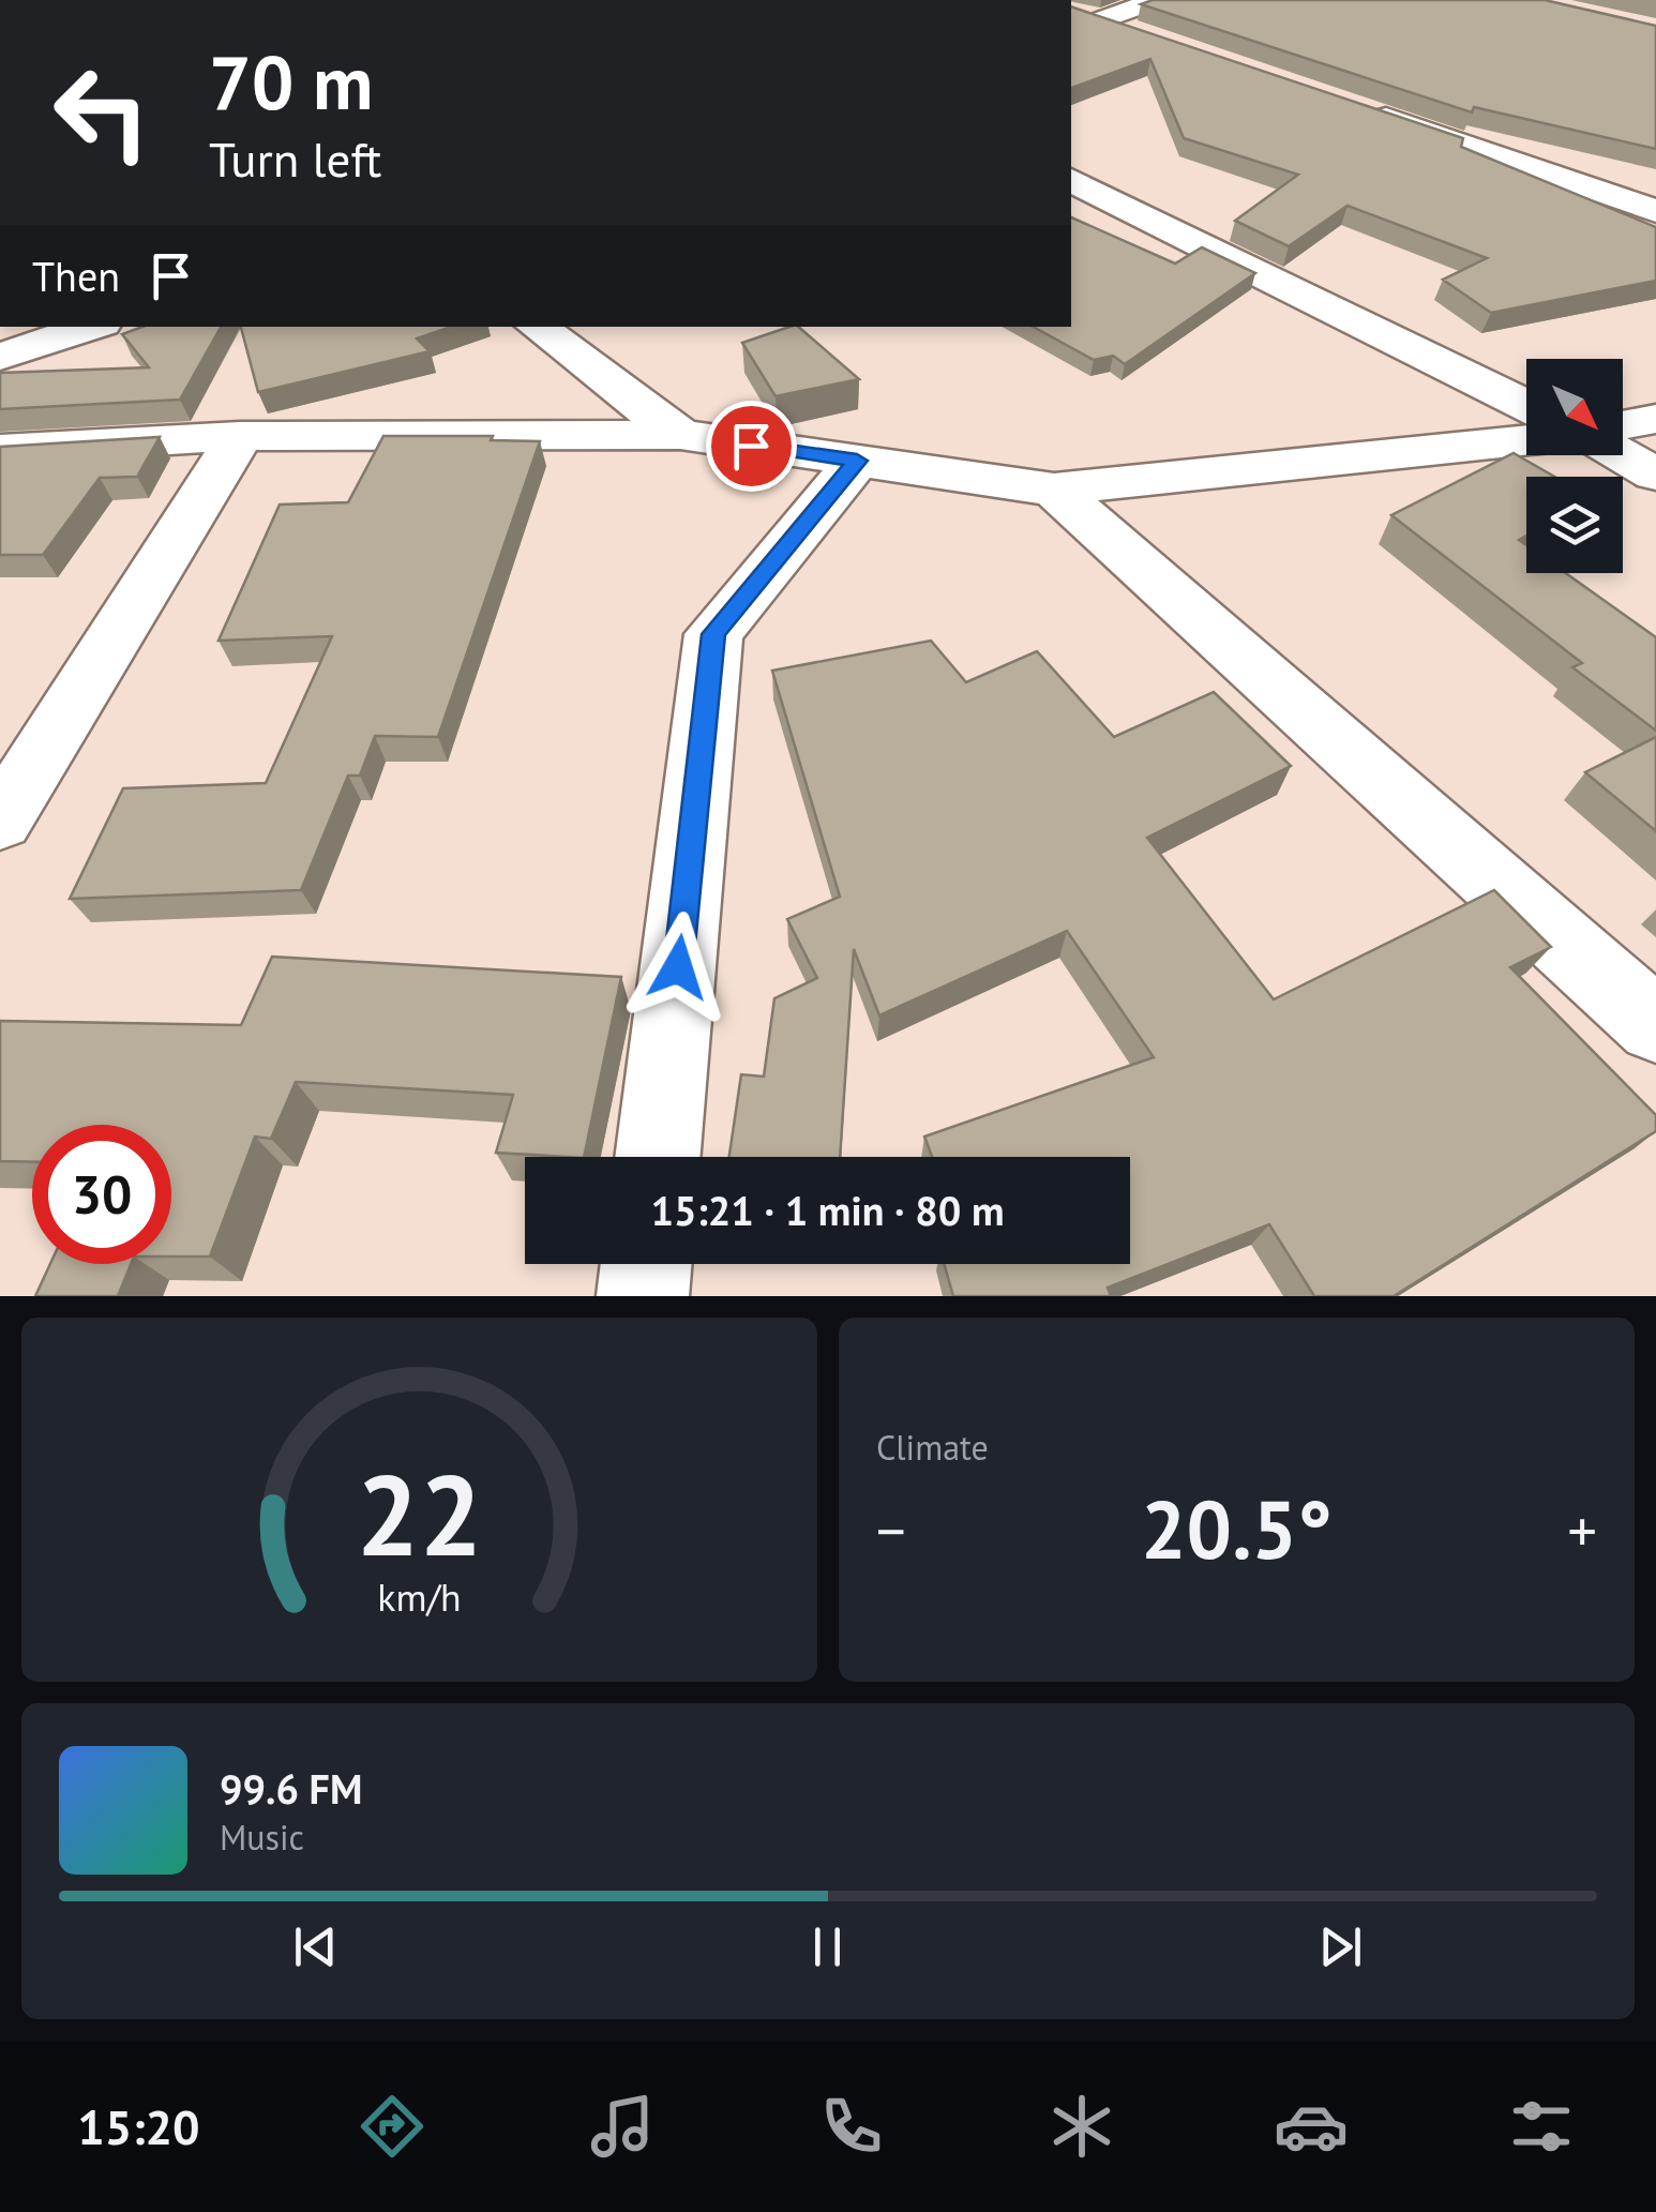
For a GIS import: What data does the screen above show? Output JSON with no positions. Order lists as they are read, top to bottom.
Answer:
{
  "north": "bottom right",
  "page": {
    "turn": ["70 m", "Turn left"],
    "then": "Then",
    "limit": "30",
    "trip": "15:21 · 1 min · 80 m",
    "tile": "Climate",
    "heat": ["−", "20.5°", "+"],
    "song": ["99.6 FM", "Music"],
    "tabs": "15:20",
    "gauge": ["22", "km/h"]
  }
}
